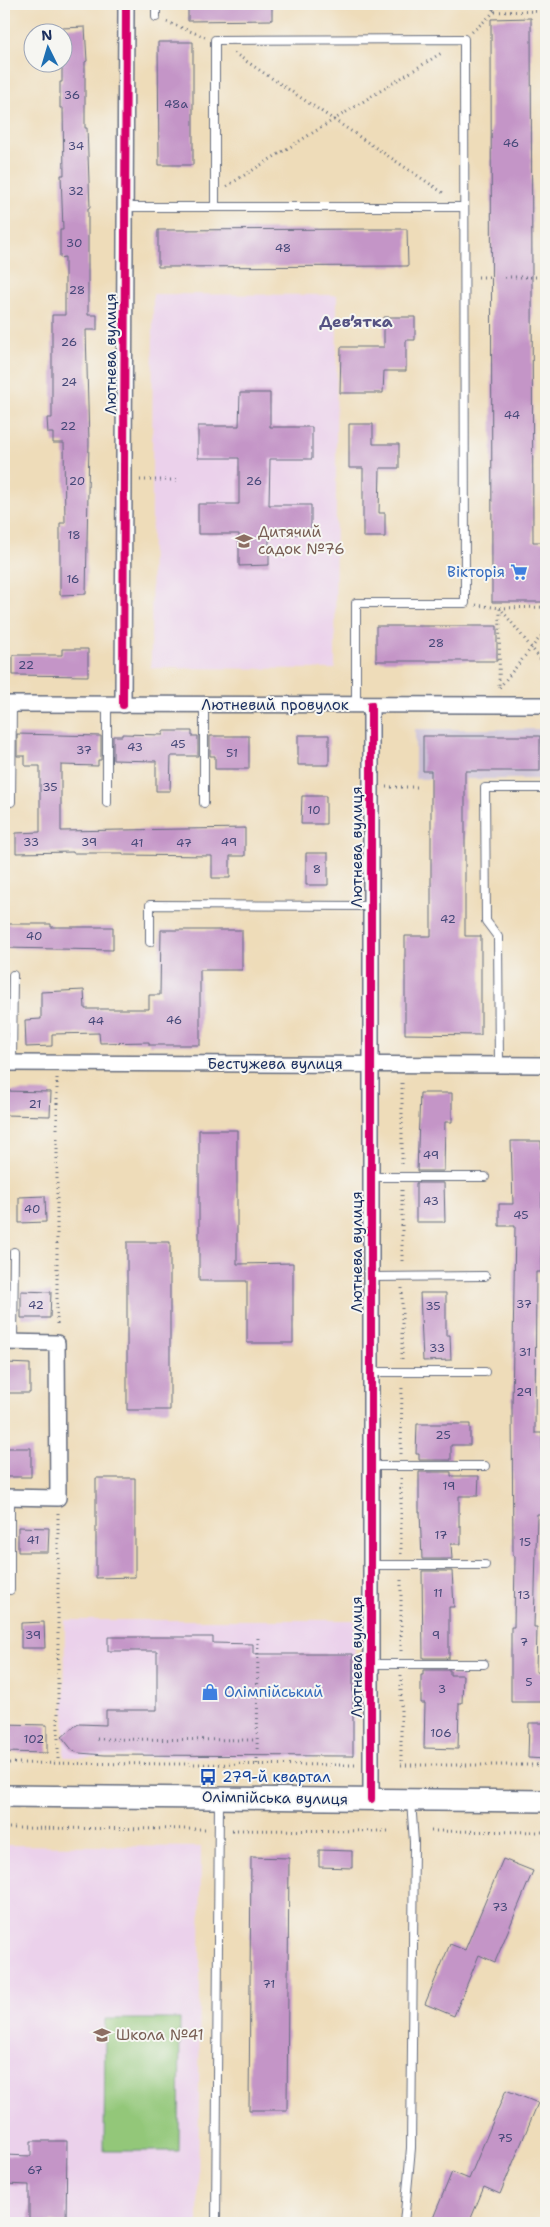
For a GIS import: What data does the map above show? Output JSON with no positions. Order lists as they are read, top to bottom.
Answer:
{
  "streets": {
    "main road": ["Олімпійська вулиця"],
    "street": ["Лютнева вулиця", "Лютневий провулок", "Бестужева вулиця"]
  },
  "crossings": [
    ["Лютнева вулиця", "Лютневий провулок"],
    ["Лютнева вулиця", "Бестужева вулиця"],
    ["Лютнева вулиця", "Олімпійська вулиця"]
  ],
  "districts": ["Дев’ятка"],
  "places": {
    "school or university": ["Дитячий садок №76", "Школа №41"],
    "supermarket": ["Вікторія"],
    "shop": ["Олімпійський"],
    "bus stop": ["279-й квартал"]
  },
  "house_numbers": [
    "36",
    "48а",
    "46",
    "34",
    "32",
    "30",
    "48",
    "28",
    "26",
    "24",
    "44",
    "22",
    "20",
    "26",
    "18",
    "16",
    "28",
    "22",
    "45",
    "43",
    "37",
    "51",
    "35",
    "10",
    "33",
    "39",
    "49",
    "41",
    "47",
    "8",
    "42",
    "40",
    "46",
    "44",
    "21",
    "49",
    "43",
    "40",
    "45",
    "37",
    "42",
    "35",
    "33",
    "31",
    "29",
    "25",
    "19",
    "17",
    "41",
    "15",
    "11",
    "13",
    "39",
    "9",
    "7",
    "5",
    "3",
    "106",
    "102",
    "73",
    "71",
    "75",
    "67"
  ],
  "north": "top"
}
